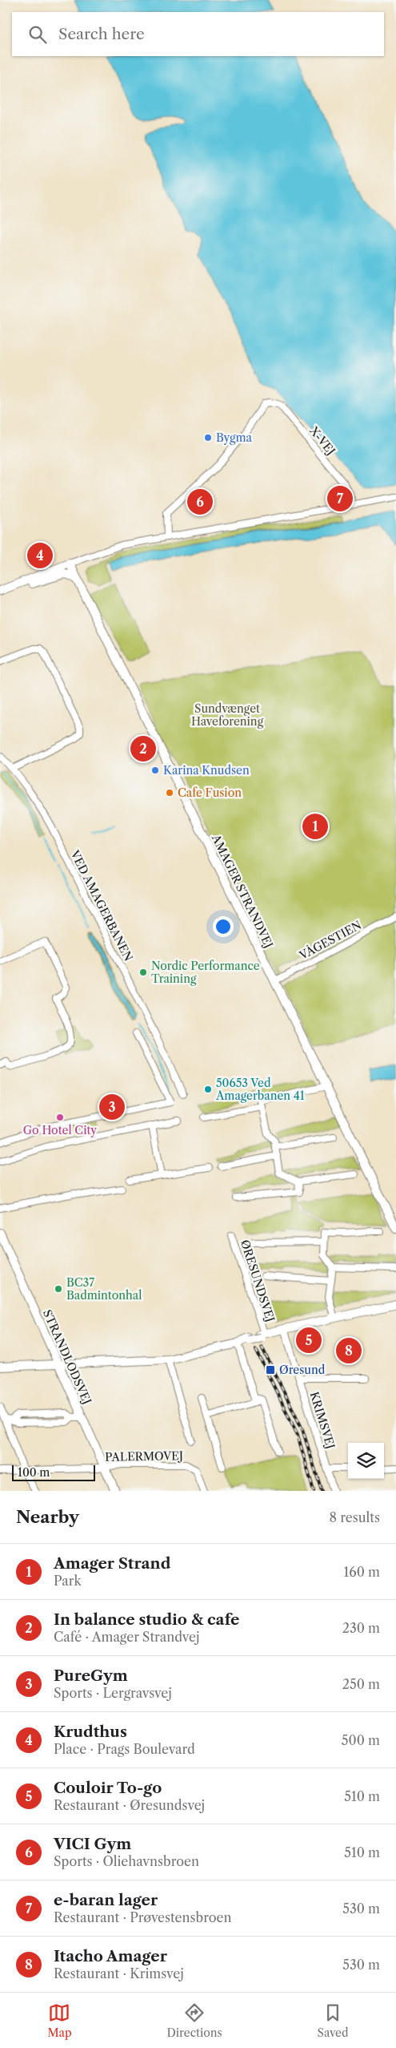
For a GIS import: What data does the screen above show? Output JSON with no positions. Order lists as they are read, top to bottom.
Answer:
{
  "streets": {
    "street": [
      "X-VEJ",
      "AMAGER STRANDVEJ",
      "VED AMAGERBANEN",
      "VÅGESTIEN",
      "ØRESUNDSVEJ",
      "STRANDLODSVEJ",
      "KRIMSVEJ",
      "PALERMOVEJ"
    ]
  },
  "crossings": [
    ["AMAGER STRANDVEJ", "VÅGESTIEN"],
    ["ØRESUNDSVEJ", "STRANDLODSVEJ"],
    ["ØRESUNDSVEJ", "KRIMSVEJ"],
    ["STRANDLODSVEJ", "PALERMOVEJ"]
  ],
  "parks": ["Sundvænget Haveforening"],
  "places": {
    "other": [
      "Bygma",
      "Karina Knudsen",
      "Cafe Fusion",
      "Nordic Performance Training",
      "50653 Ved Amagerbanen 41",
      "Go Hotel City",
      "BC37 Badmintonhal"
    ],
    "transit": ["Øresund"]
  },
  "scale_bar": "100 m",
  "page": {
    "search": "Search here",
    "pins": [
      "7",
      "6",
      "4",
      "2",
      "1",
      "3",
      "5",
      "8"
    ],
    "scale": "100 m",
    "heading": ["Nearby", "8 results"],
    "list": [
      {
        "mark": "1",
        "name": "Amager Strand",
        "note": "Park",
        "value": "160 m"
      },
      {
        "mark": "2",
        "name": "In balance studio & cafe",
        "note": "Café · Amager Strandvej",
        "value": "230 m"
      },
      {
        "mark": "3",
        "name": "PureGym",
        "note": "Sports · Lergravsvej",
        "value": "250 m"
      },
      {
        "mark": "4",
        "name": "Krudthus",
        "note": "Place · Prags Boulevard",
        "value": "500 m"
      },
      {
        "mark": "5",
        "name": "Couloir To-go",
        "note": "Restaurant · Øresundsvej",
        "value": "510 m"
      },
      {
        "mark": "6",
        "name": "VICI Gym",
        "note": "Sports · Oliehavnsbroen",
        "value": "510 m"
      },
      {
        "mark": "7",
        "name": "e-baran lager",
        "note": "Restaurant · Prøvestensbroen",
        "value": "530 m"
      },
      {
        "mark": "8",
        "name": "Itacho Amager",
        "note": "Restaurant · Krimsvej",
        "value": "530 m"
      }
    ],
    "nav": ["Map", "Directions", "Saved"]
  }
}
